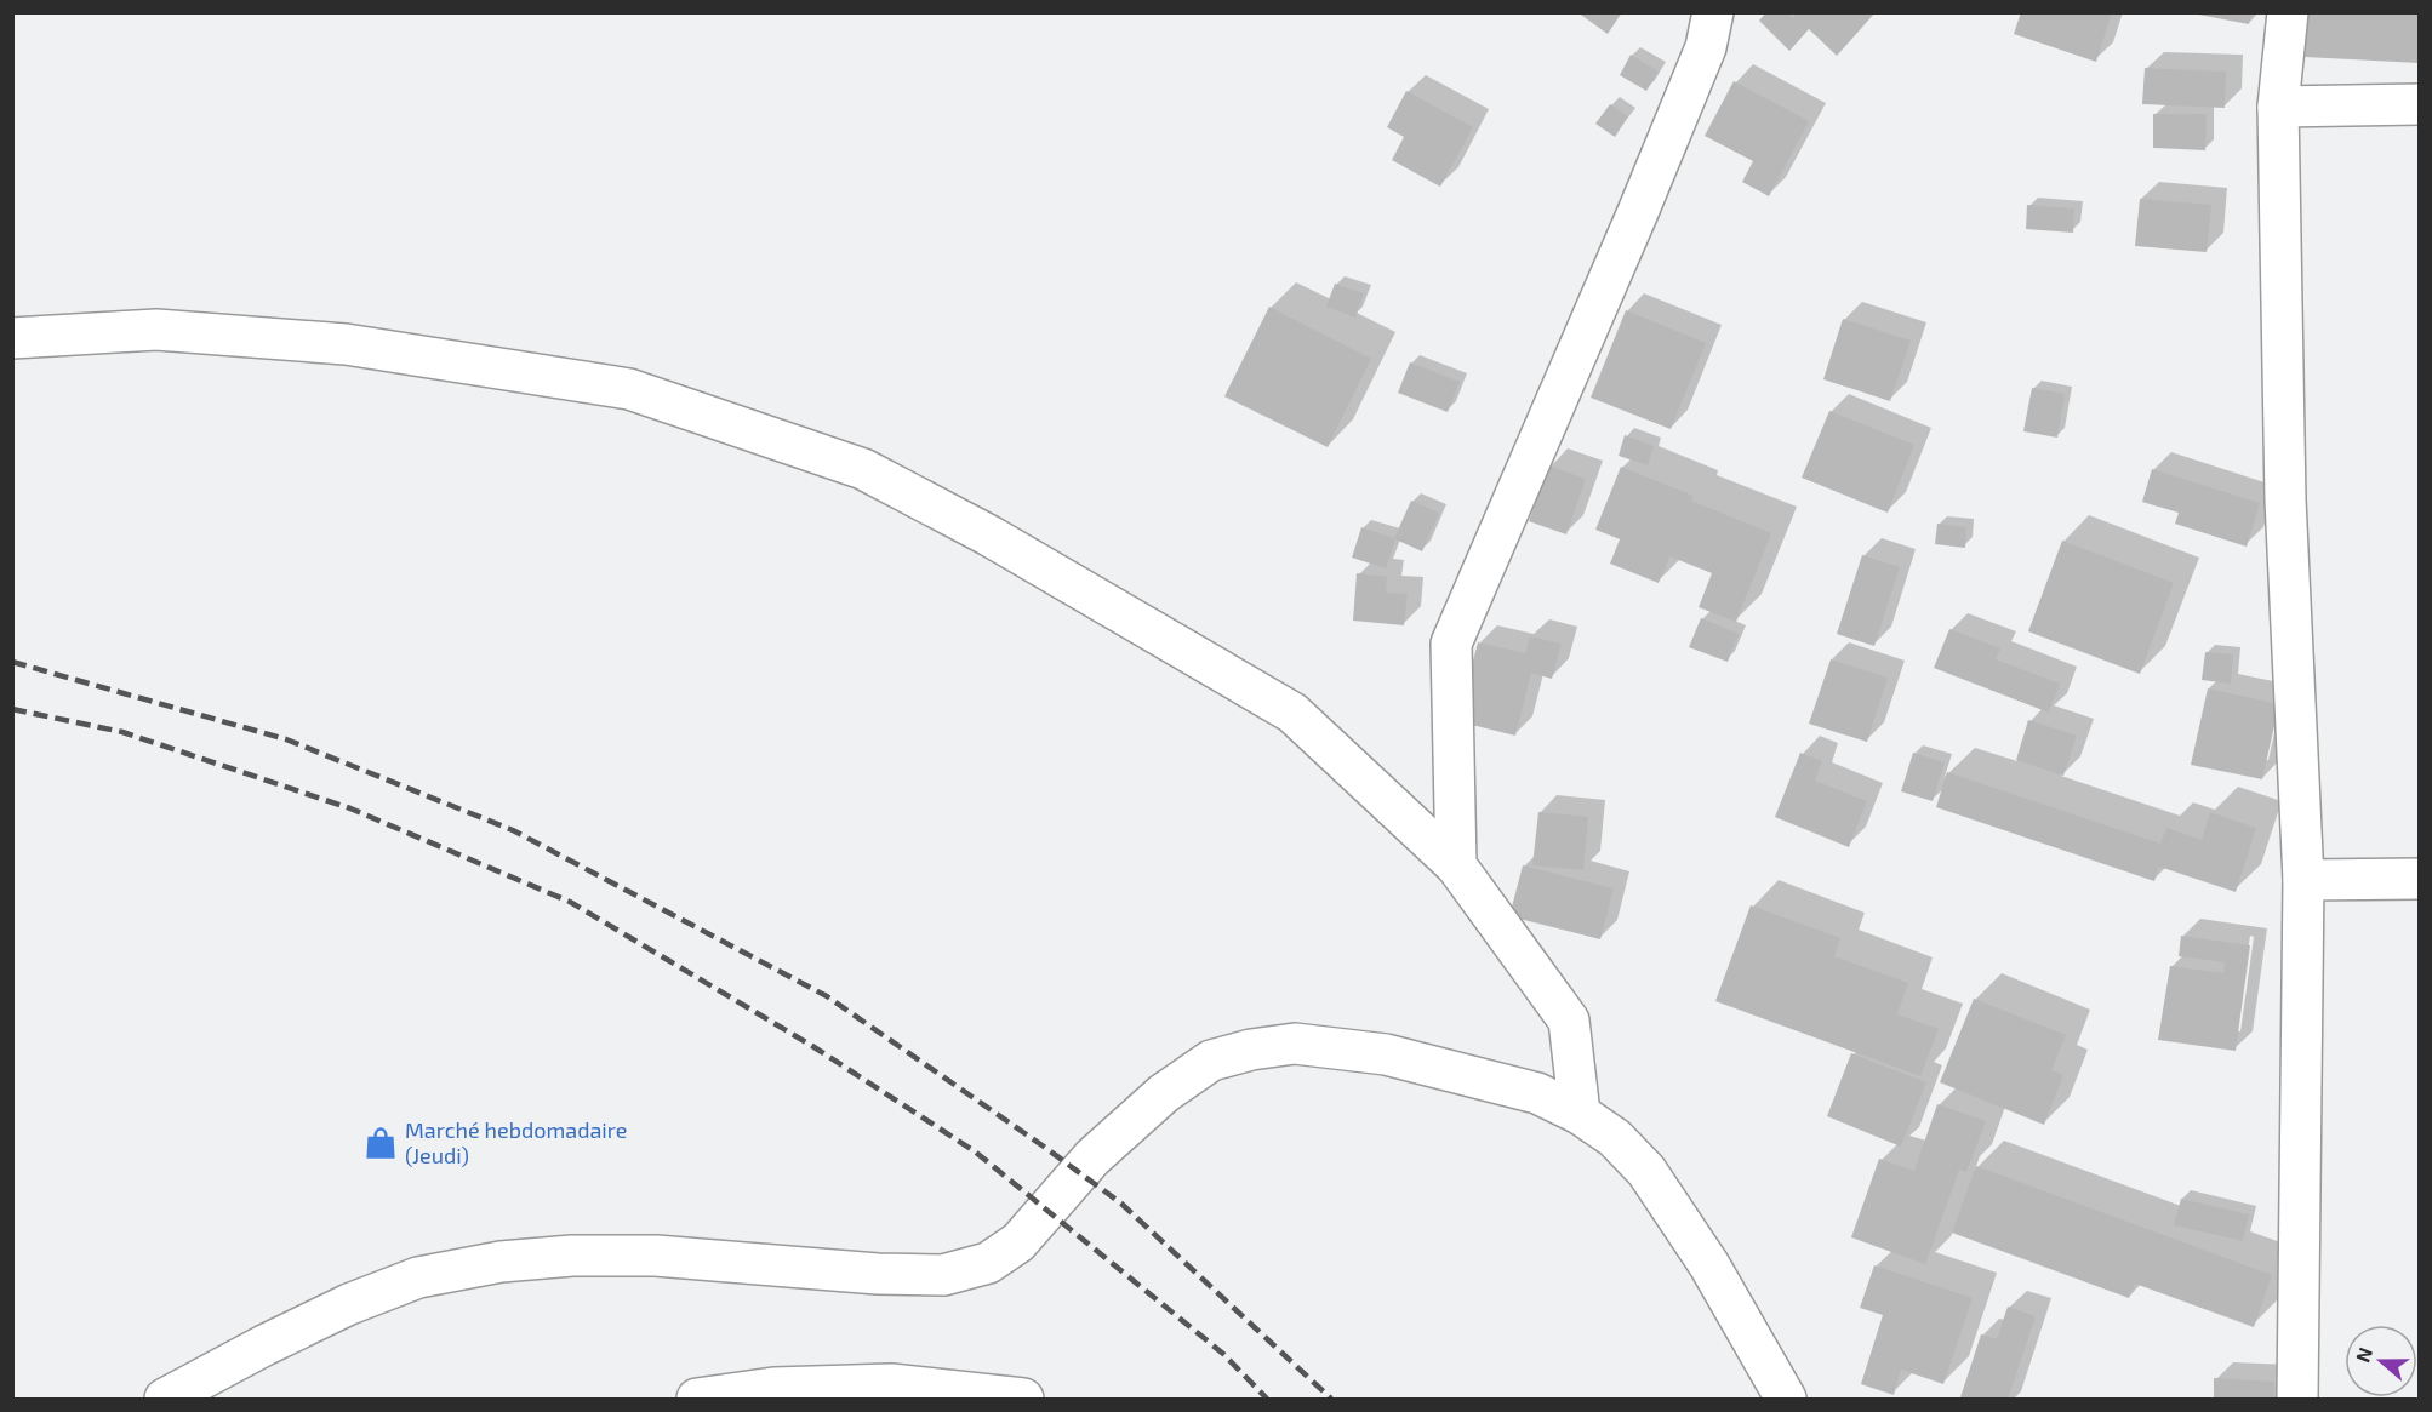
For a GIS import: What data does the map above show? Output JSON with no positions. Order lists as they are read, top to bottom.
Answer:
{
  "places": {
    "shop": ["Marché hebdomadaire (Jeudi)"]
  },
  "north": "left"
}
